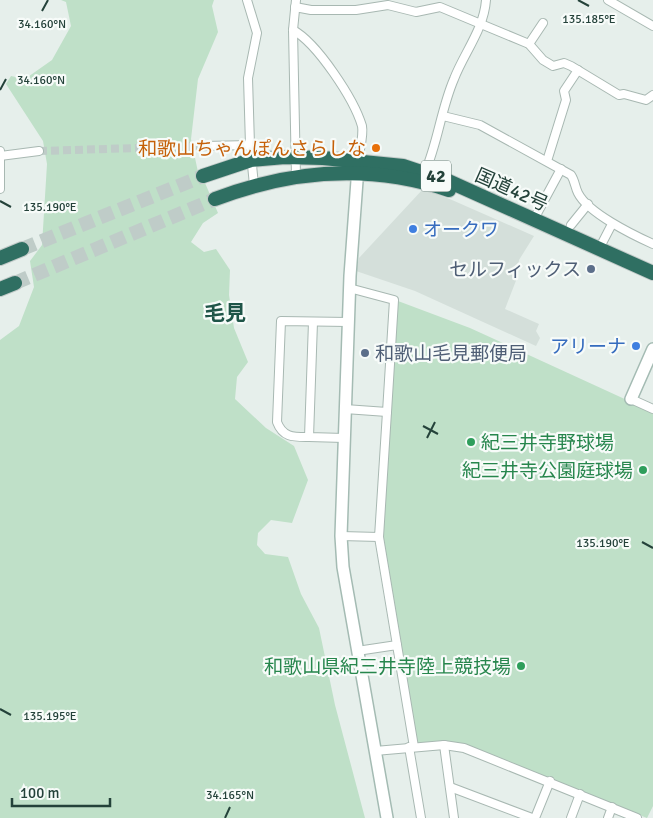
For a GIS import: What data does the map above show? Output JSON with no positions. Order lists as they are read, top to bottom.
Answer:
{
  "streets": {
    "highway": ["42", "国道42号"]
  },
  "districts": ["毛見"],
  "places": [
    "和歌山ちゃんぽんさらしな",
    "オークワ",
    "セルフィックス",
    "アリーナ",
    "和歌山毛見郵便局",
    "紀三井寺野球場",
    "紀三井寺公園庭球場",
    "和歌山県紀三井寺陸上競技場"
  ],
  "scale_bar": "100 m",
  "coordinates": [
    "135.185°E",
    "34.160°N",
    "135.190°E",
    "135.195°E",
    "34.165°N"
  ]
}
